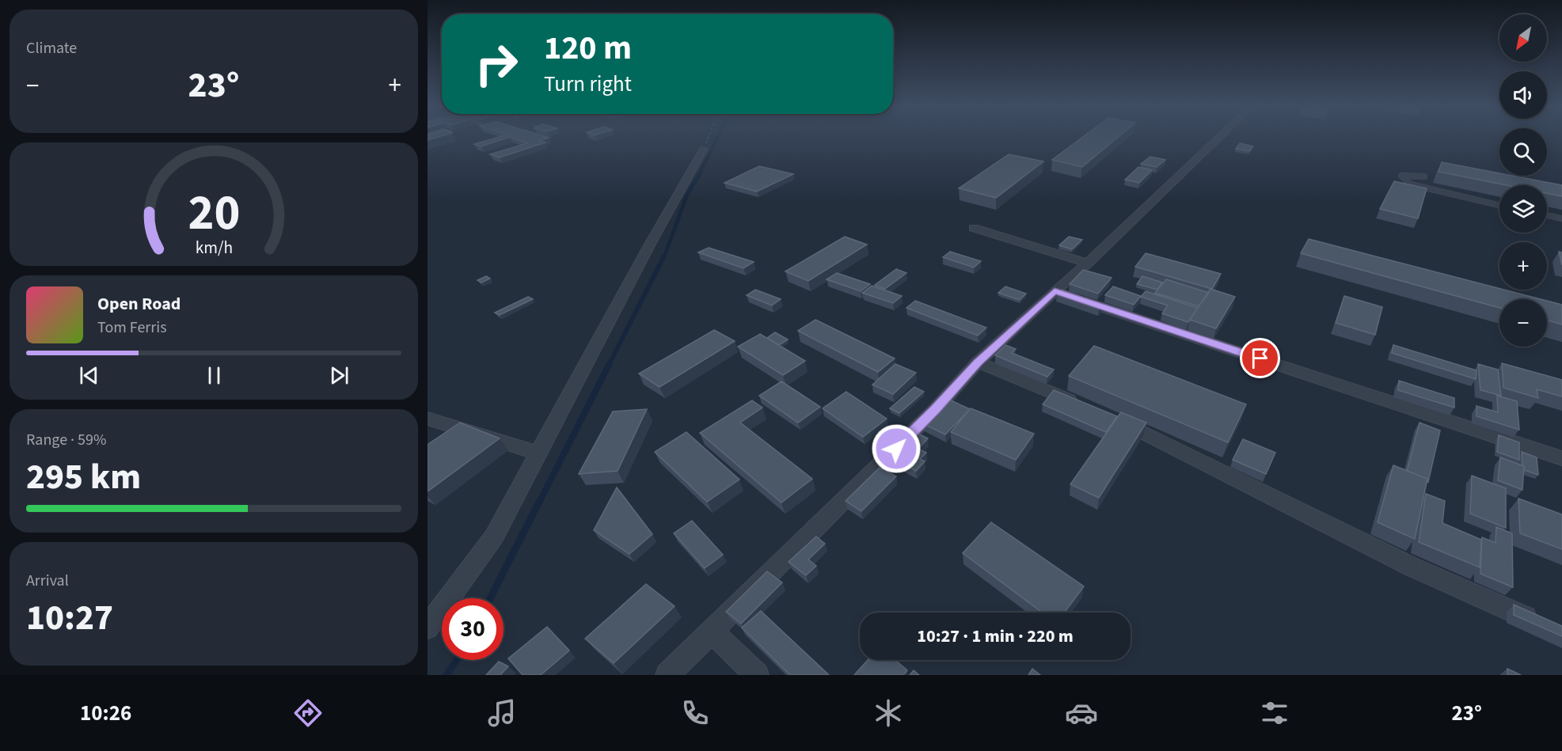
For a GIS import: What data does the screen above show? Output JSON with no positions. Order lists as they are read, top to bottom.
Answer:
{
  "north": "bottom left",
  "page": {
    "tile": [
      "Climate",
      ["Range · 59%", "295 km"],
      ["Arrival", "10:27"]
    ],
    "map_buttons": ["+", "−"],
    "turn": ["120 m", "Turn right"],
    "heat": ["−", "23°", "+"],
    "song": ["Open Road", "Tom Ferris"],
    "limit": "30",
    "trip": "10:27 · 1 min · 220 m",
    "tabs": ["10:26", "23°"],
    "gauge": ["20", "km/h"]
  }
}
